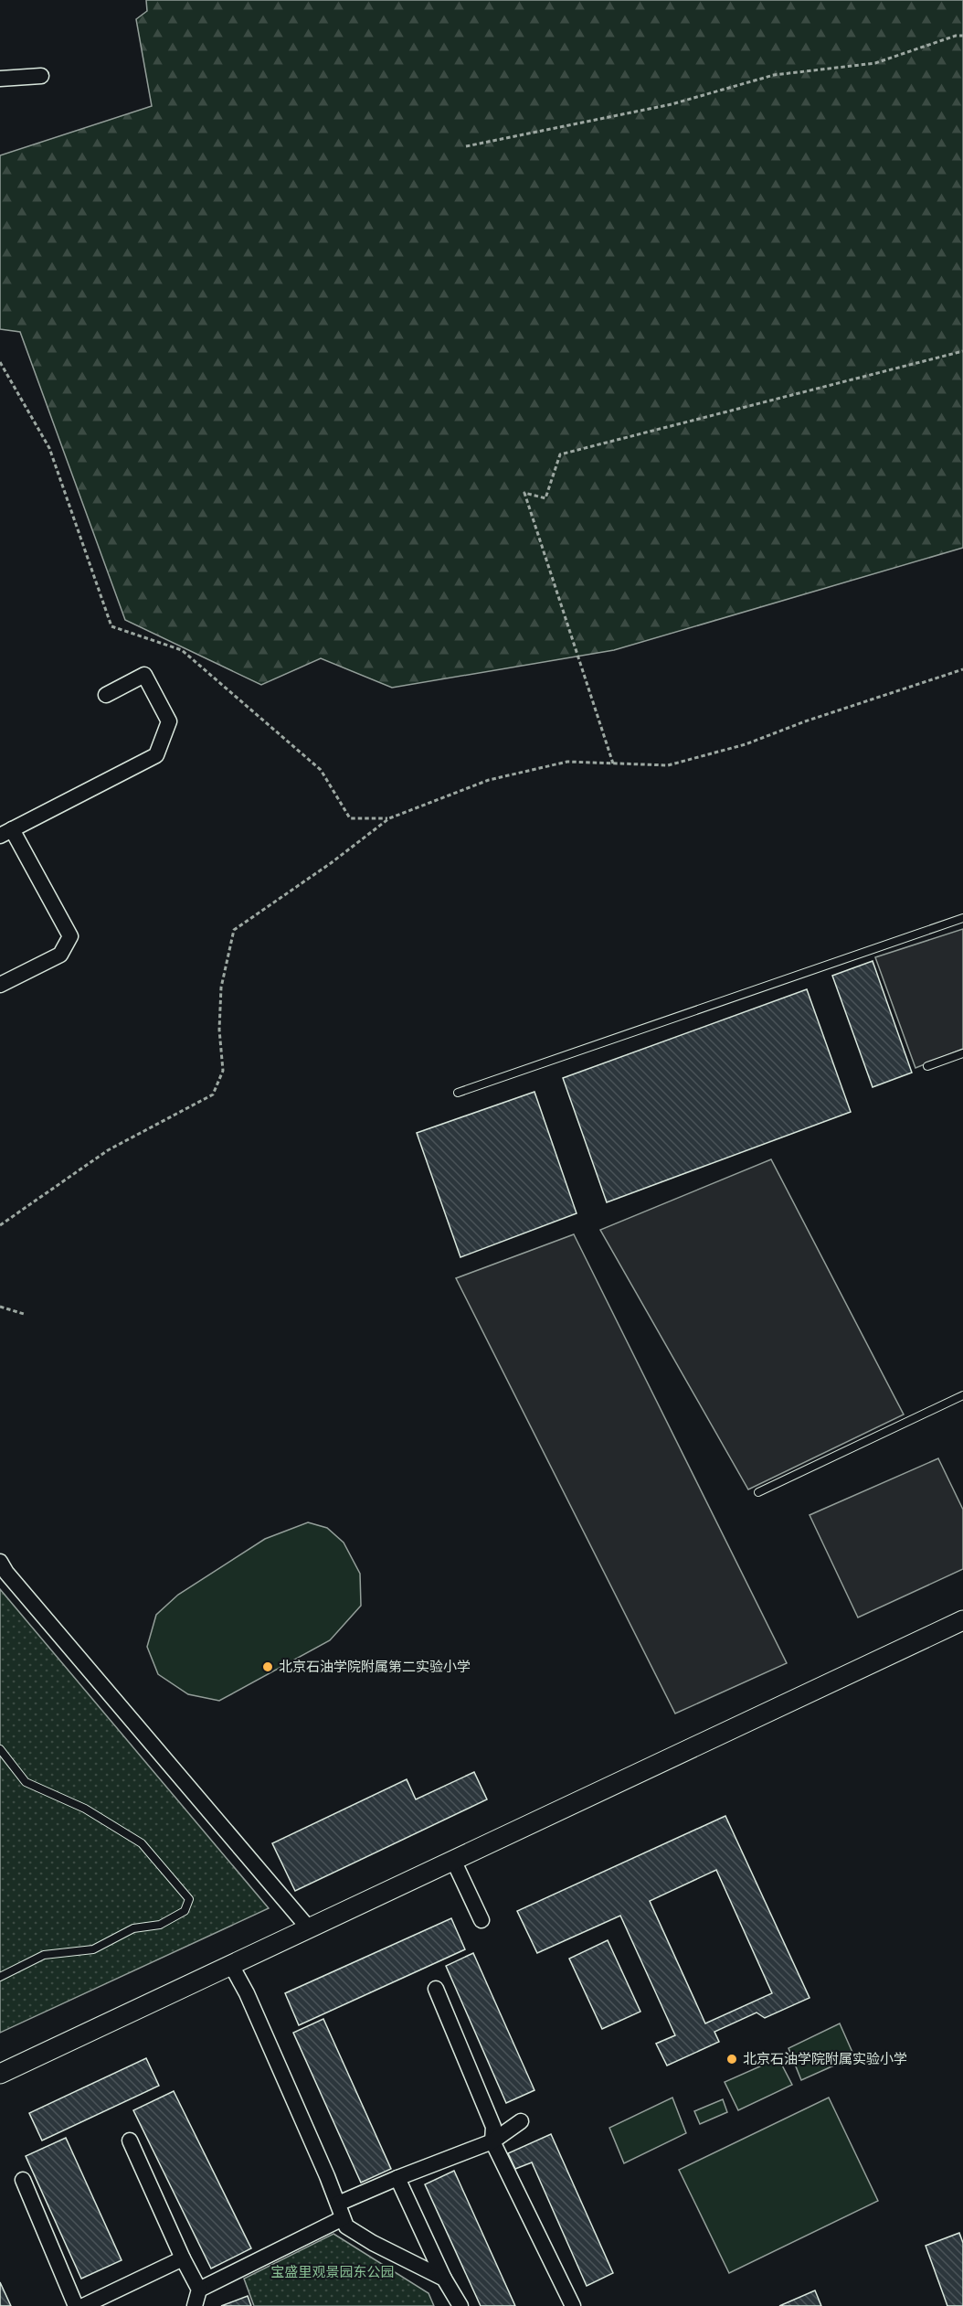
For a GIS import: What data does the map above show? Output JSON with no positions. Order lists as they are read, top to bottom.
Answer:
{
  "parks": ["宝盛里观景园东公园"],
  "places": ["北京石油学院附属第二实验小学", "北京石油学院附属实验小学"]
}
